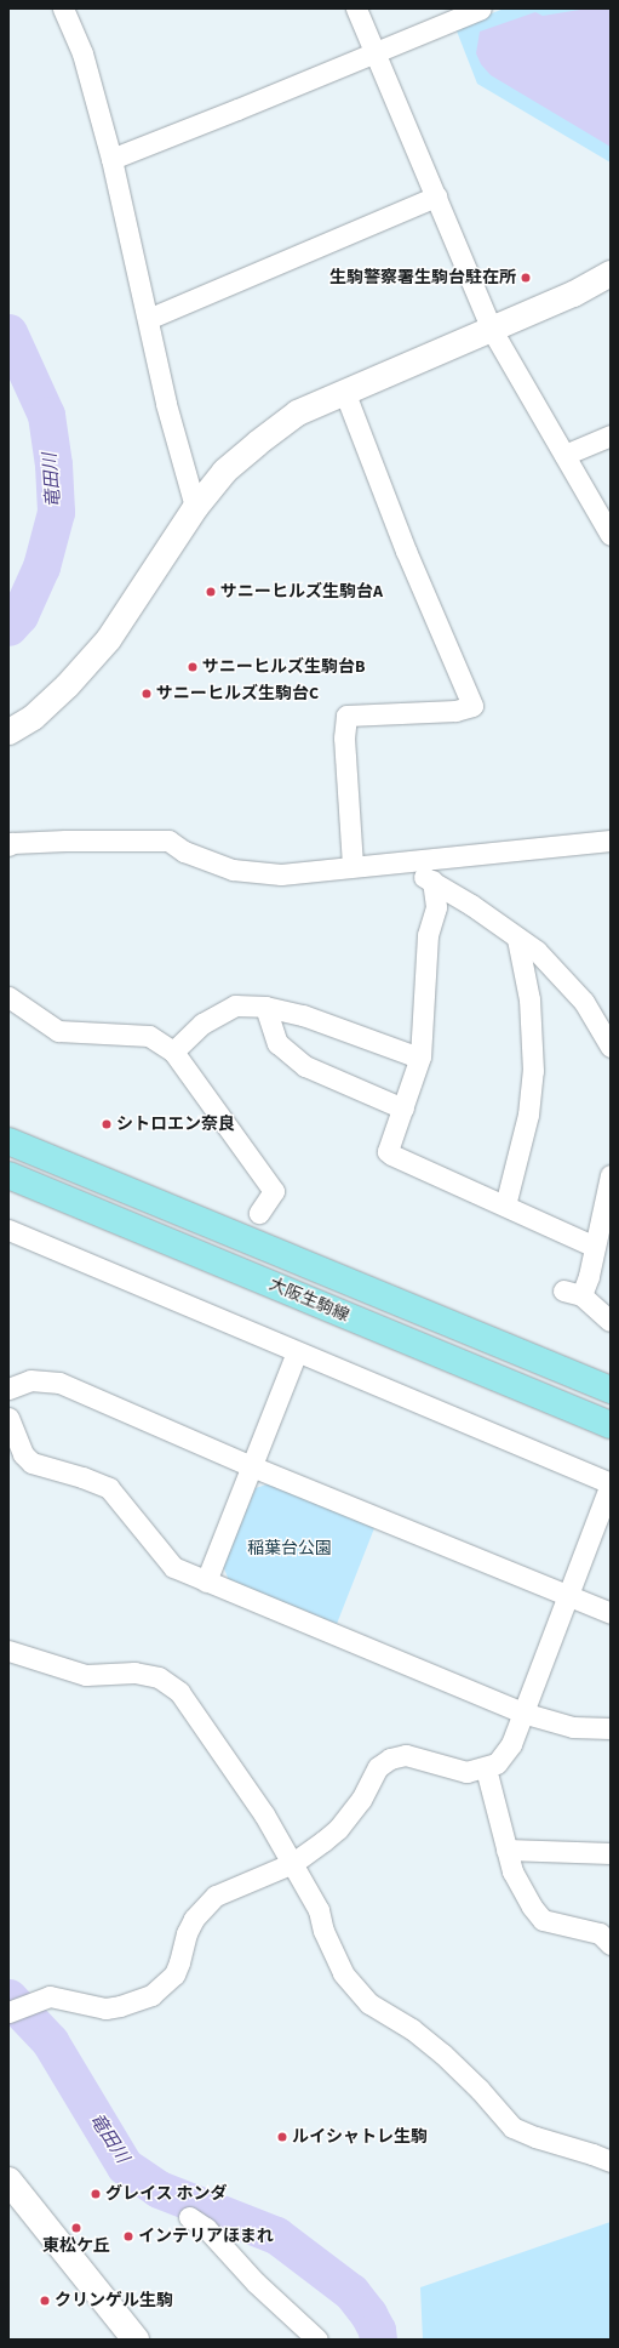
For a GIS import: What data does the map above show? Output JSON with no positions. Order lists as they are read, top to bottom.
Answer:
{
  "streets": {
    "main road": ["大阪生駒線"]
  },
  "water": ["竜田川"],
  "parks": ["稲葉台公園"],
  "places": [
    "生駒警察署生駒台駐在所",
    "サニーヒルズ生駒台A",
    "サニーヒルズ生駒台B",
    "サニーヒルズ生駒台C",
    "シトロエン奈良",
    "ルイシャトレ生駒",
    "グレイス ホンダ",
    "東松ケ丘",
    "インテリアほまれ",
    "クリンゲル生駒"
  ]
}
